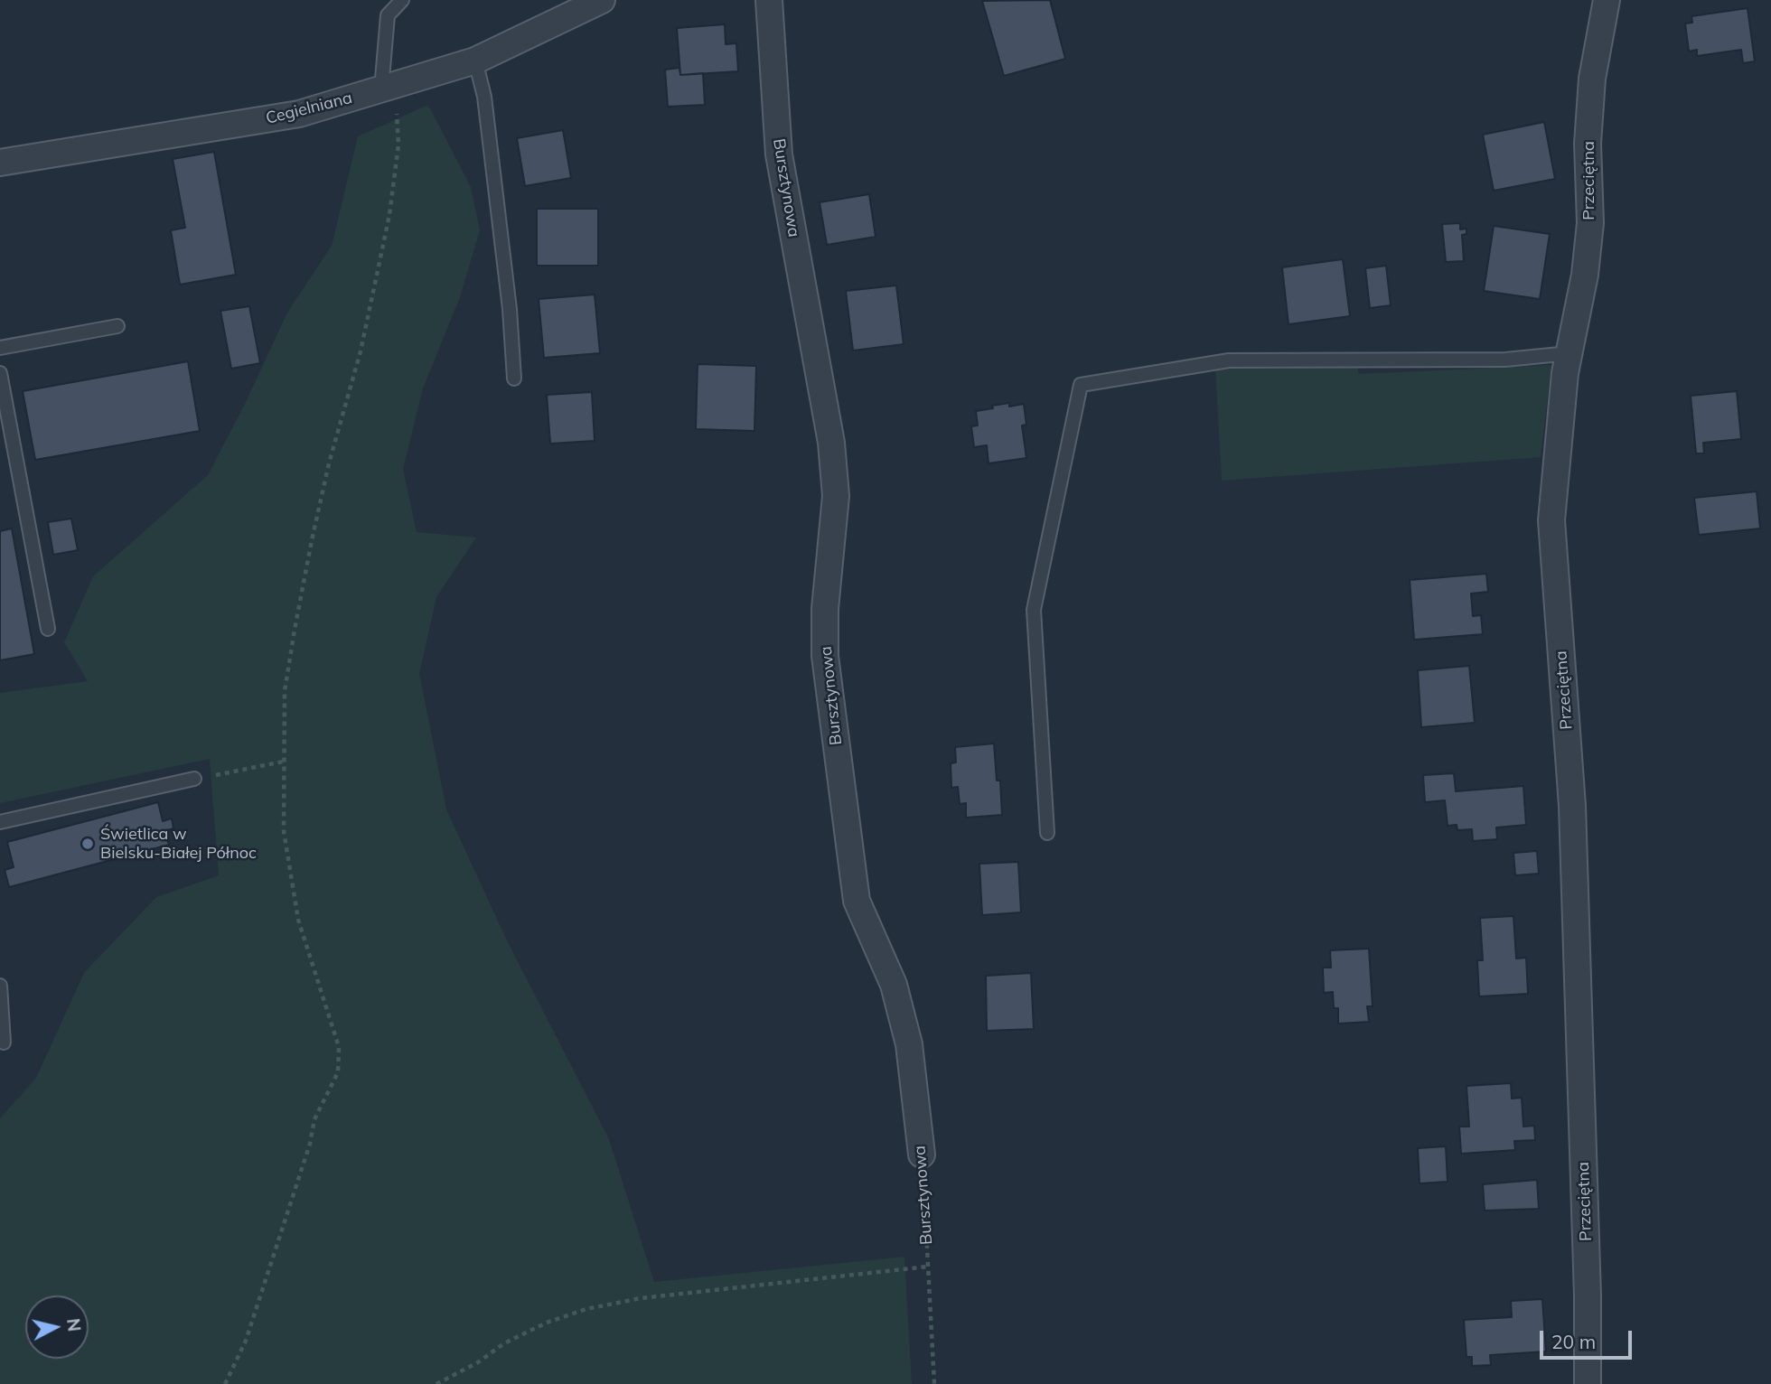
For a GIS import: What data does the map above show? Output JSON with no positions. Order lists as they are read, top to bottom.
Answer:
{
  "streets": {
    "street": ["Cegielniana", "Przeciętna", "Bursztynowa"]
  },
  "places": ["Świetlica w Bielsku-Białej Północ"],
  "scale_bar": "20 m",
  "north": "right"
}
